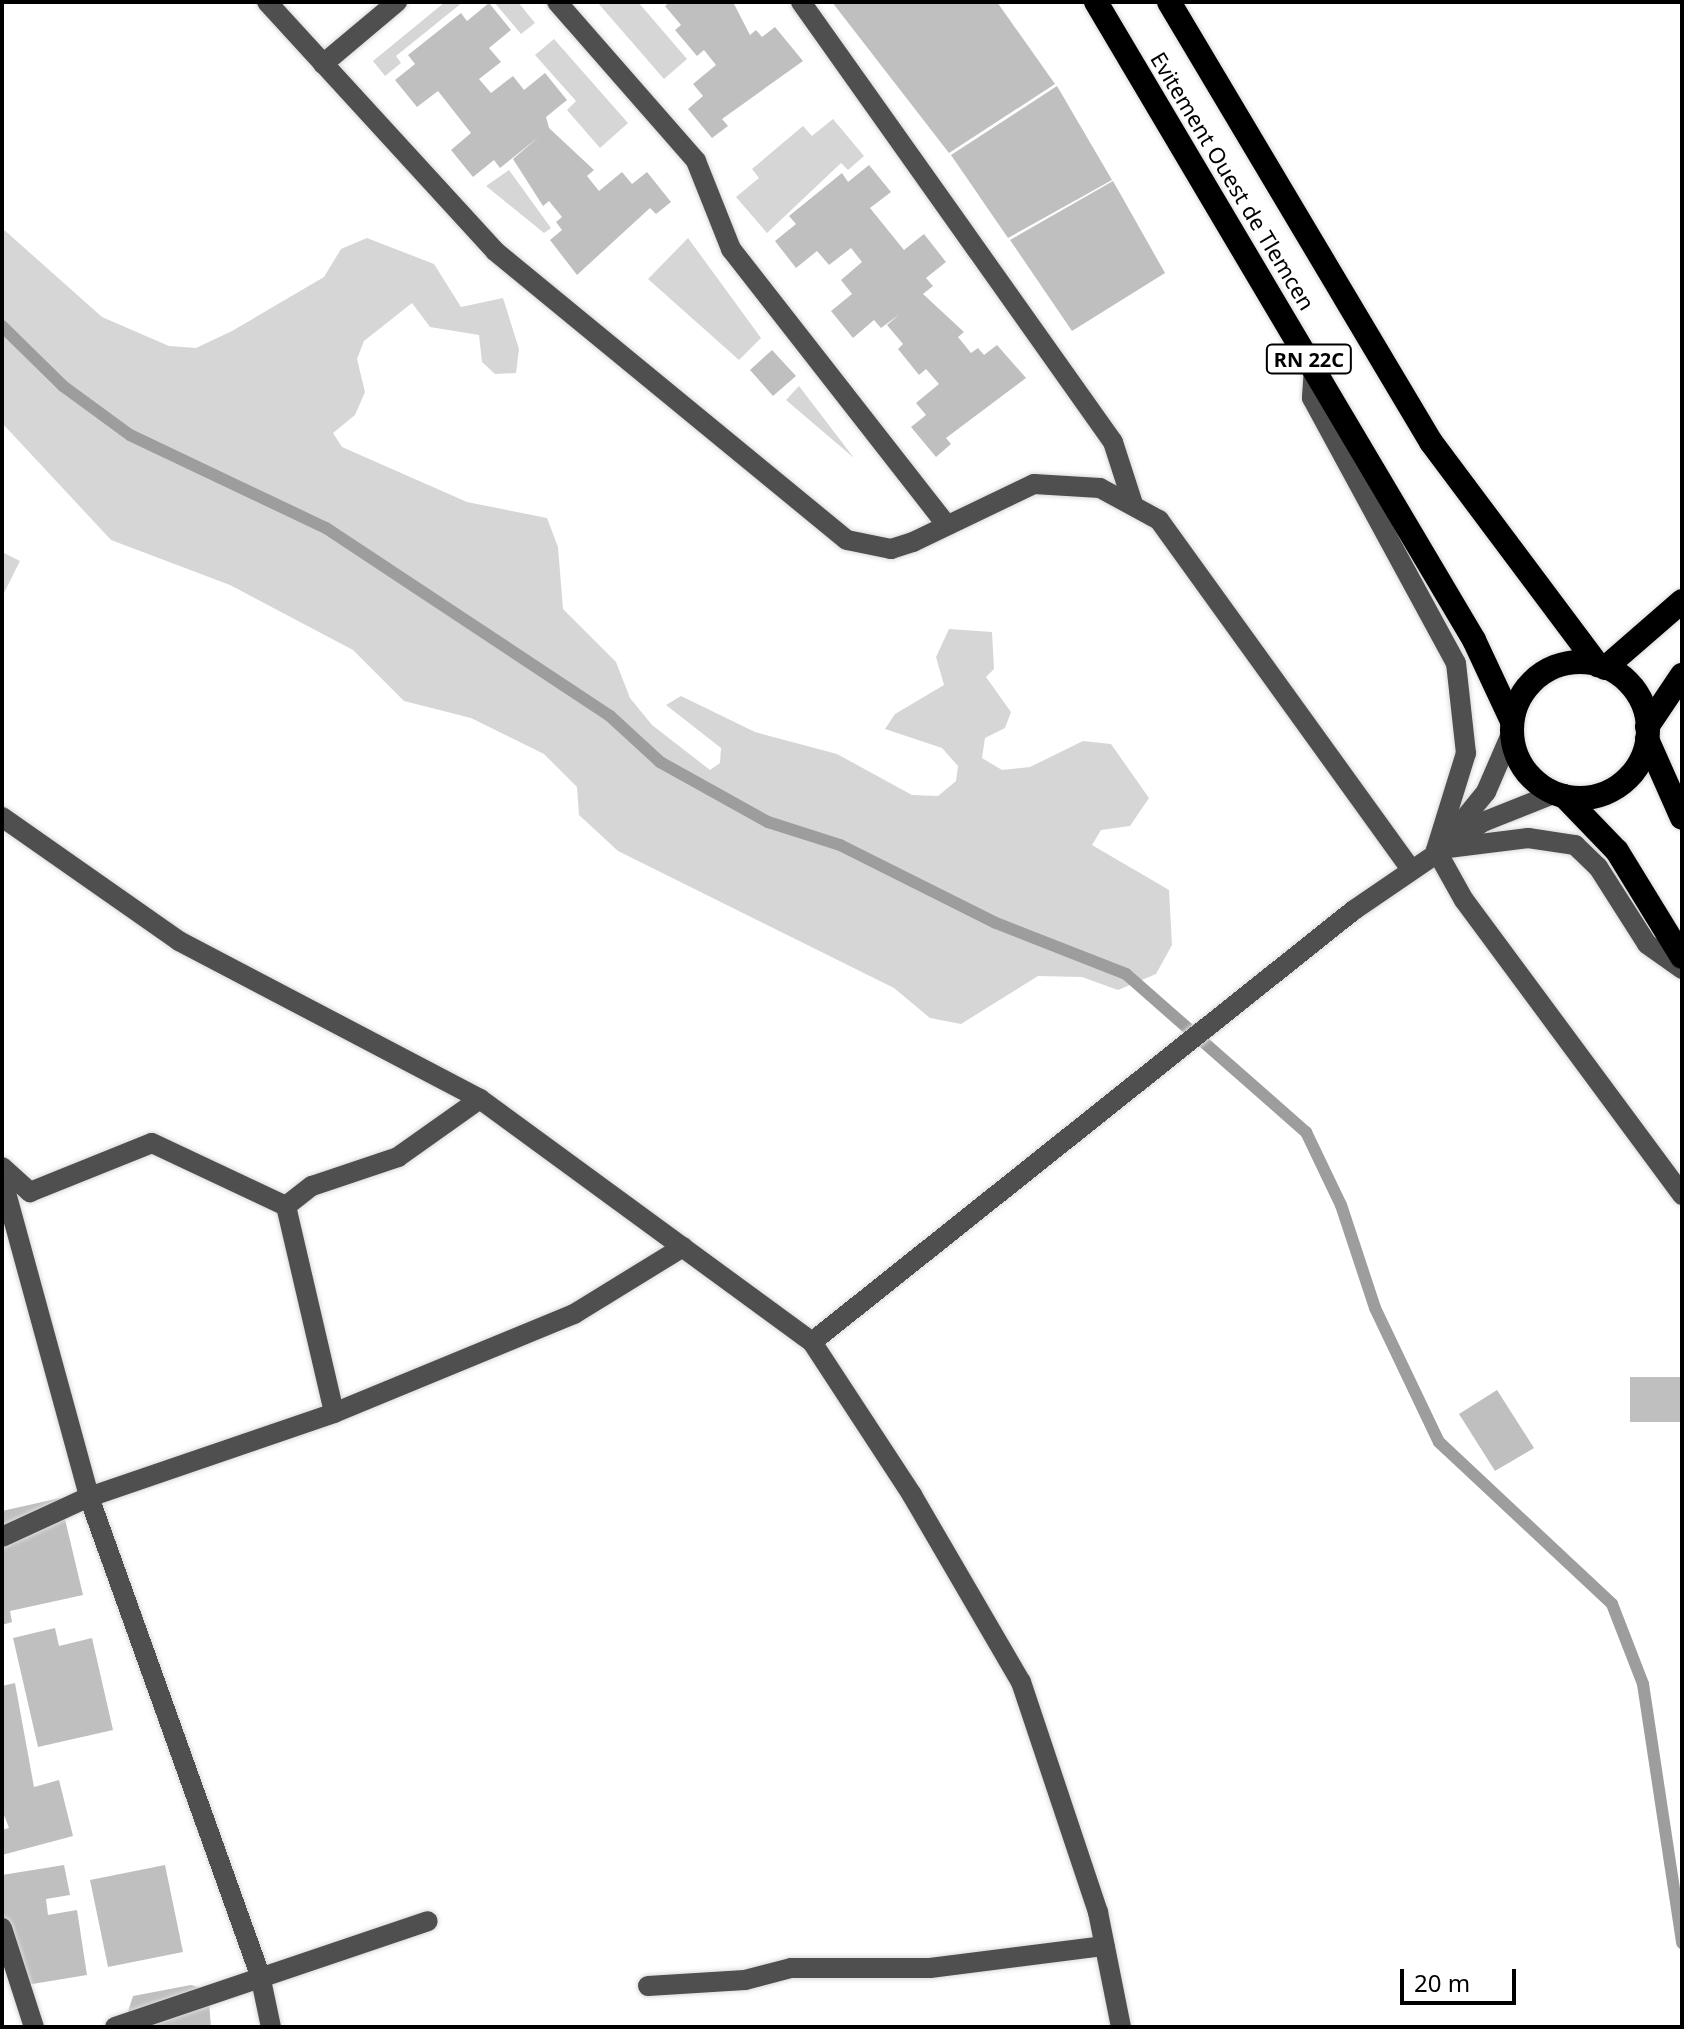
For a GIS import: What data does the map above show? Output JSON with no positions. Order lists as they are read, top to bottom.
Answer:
{
  "streets": {
    "highway": ["Evitement Ouest de Tlemcen", "RN 22C"]
  },
  "scale_bar": "20 m"
}
